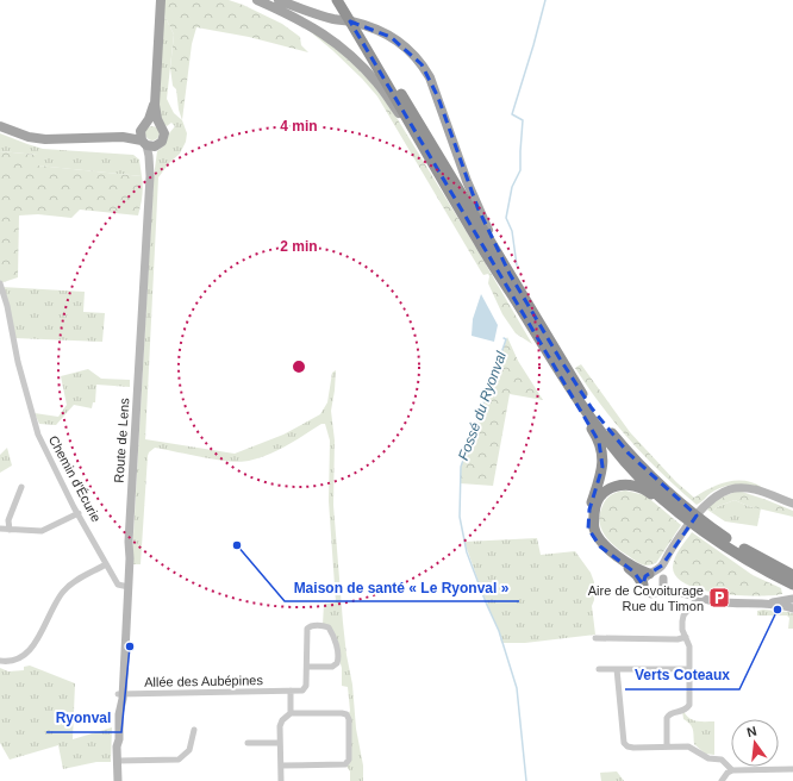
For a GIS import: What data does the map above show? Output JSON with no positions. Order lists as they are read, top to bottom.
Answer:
{
  "streets": {
    "main road": ["Route de Lens"],
    "street": ["Chemin d'Écurie", "Allée des Aubépines"]
  },
  "crossings": [
    ["Route de Lens", "Chemin d'Écurie"],
    ["Route de Lens", "Allée des Aubépines"]
  ],
  "water": ["Fossé du Ryonval"],
  "places": {
    "other": ["Maison de santé « Le Ryonval »", "Verts Coteaux", "Ryonval"],
    "parking": ["Aire de Covoiturage Rue du Timon"]
  },
  "north": "top",
  "rings": ["4 min", "2 min"]
}
